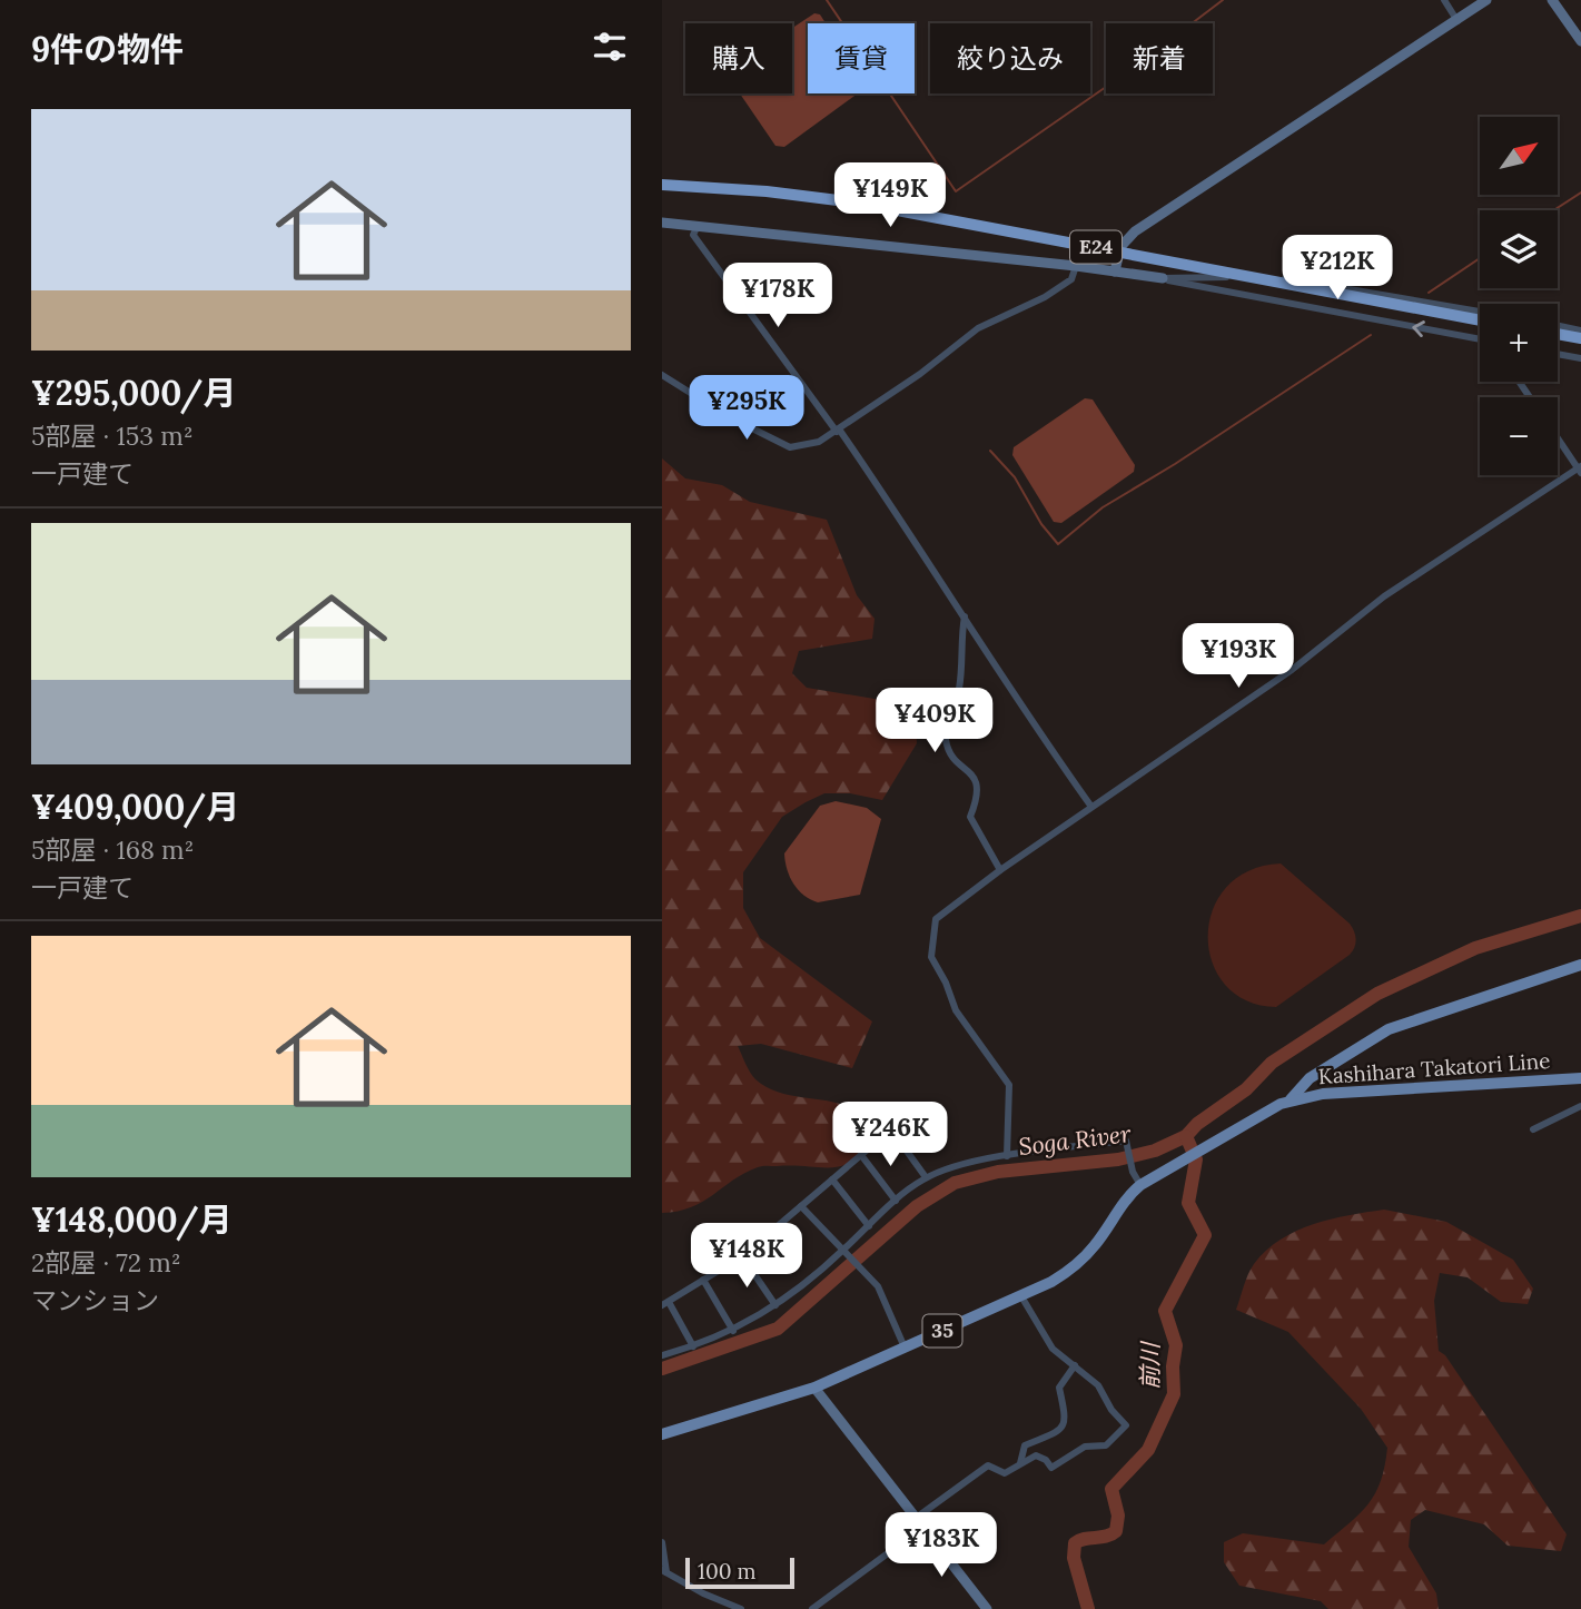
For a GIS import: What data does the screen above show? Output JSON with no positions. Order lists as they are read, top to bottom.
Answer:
{
  "streets": {
    "highway": ["E24"],
    "main road": ["Kashihara Takatori Line", "35"]
  },
  "water": ["Soga River", "前川"],
  "scale_bar": "100 m",
  "north": "top right",
  "page": {
    "heading": "9件の物件",
    "chip": [
      "購入",
      "賃貸",
      "絞り込み",
      "新着"
    ],
    "list": [
      {
        "name": "¥295,000/月",
        "note": "5部屋 · 153 m² · 一戸建て"
      },
      {
        "name": "¥409,000/月",
        "note": "5部屋 · 168 m² · 一戸建て"
      },
      {
        "name": "¥148,000/月",
        "note": "2部屋 · 72 m² · マンション"
      }
    ],
    "map_buttons": ["+", "−"],
    "price": [
      "¥149K",
      "¥212K",
      "¥178K",
      "¥295K",
      "¥193K",
      "¥409K",
      "¥246K",
      "¥148K",
      "¥183K"
    ],
    "scale": "100 m"
  }
}
